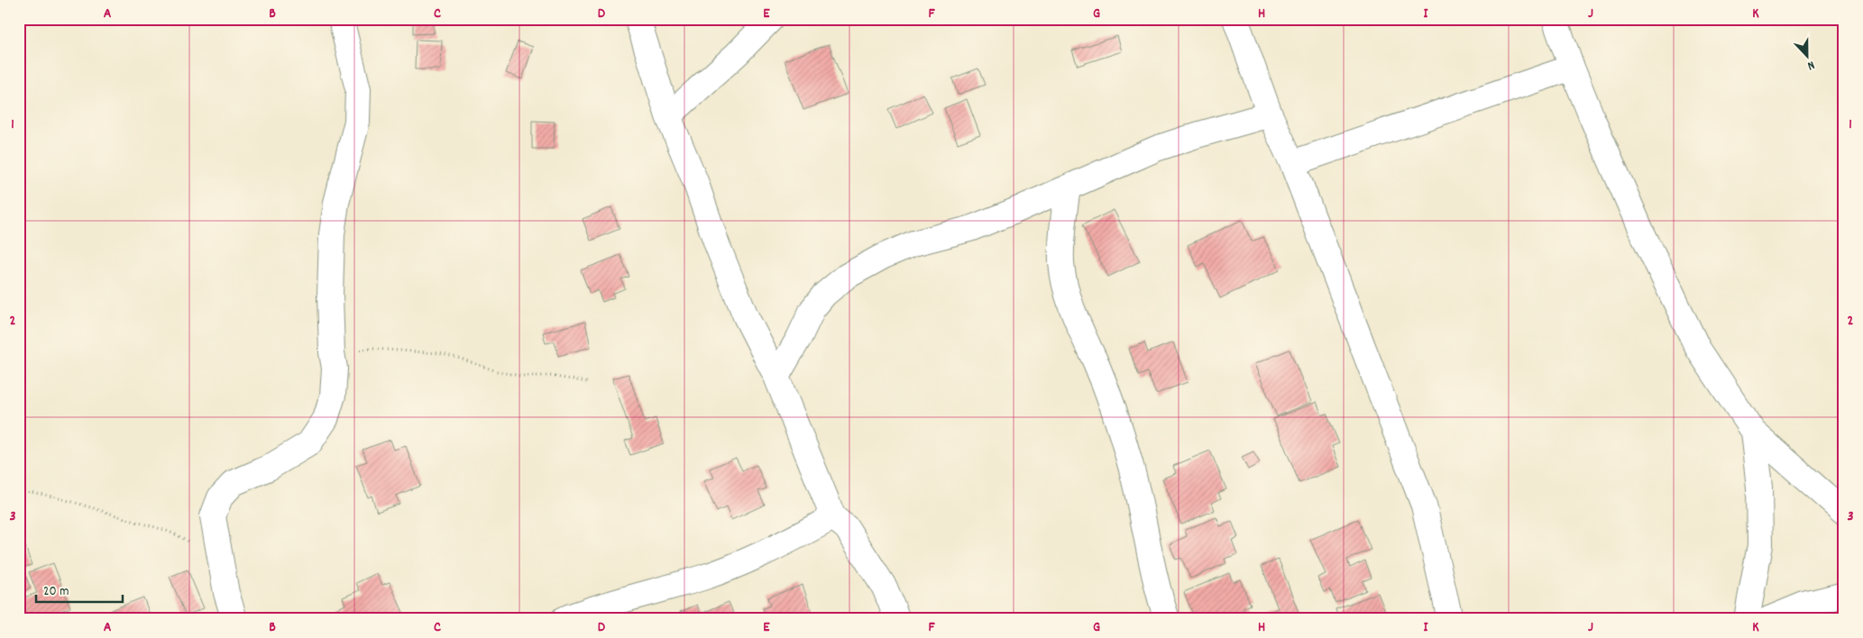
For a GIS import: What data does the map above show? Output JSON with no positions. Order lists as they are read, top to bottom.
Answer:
{
  "scale_bar": "20 m",
  "north": "bottom",
  "grid": {
    "columns": [
      "A",
      "B",
      "C",
      "D",
      "E",
      "F",
      "G",
      "H",
      "I",
      "J",
      "K"
    ],
    "rows": ["1", "2", "3"]
  }
}
